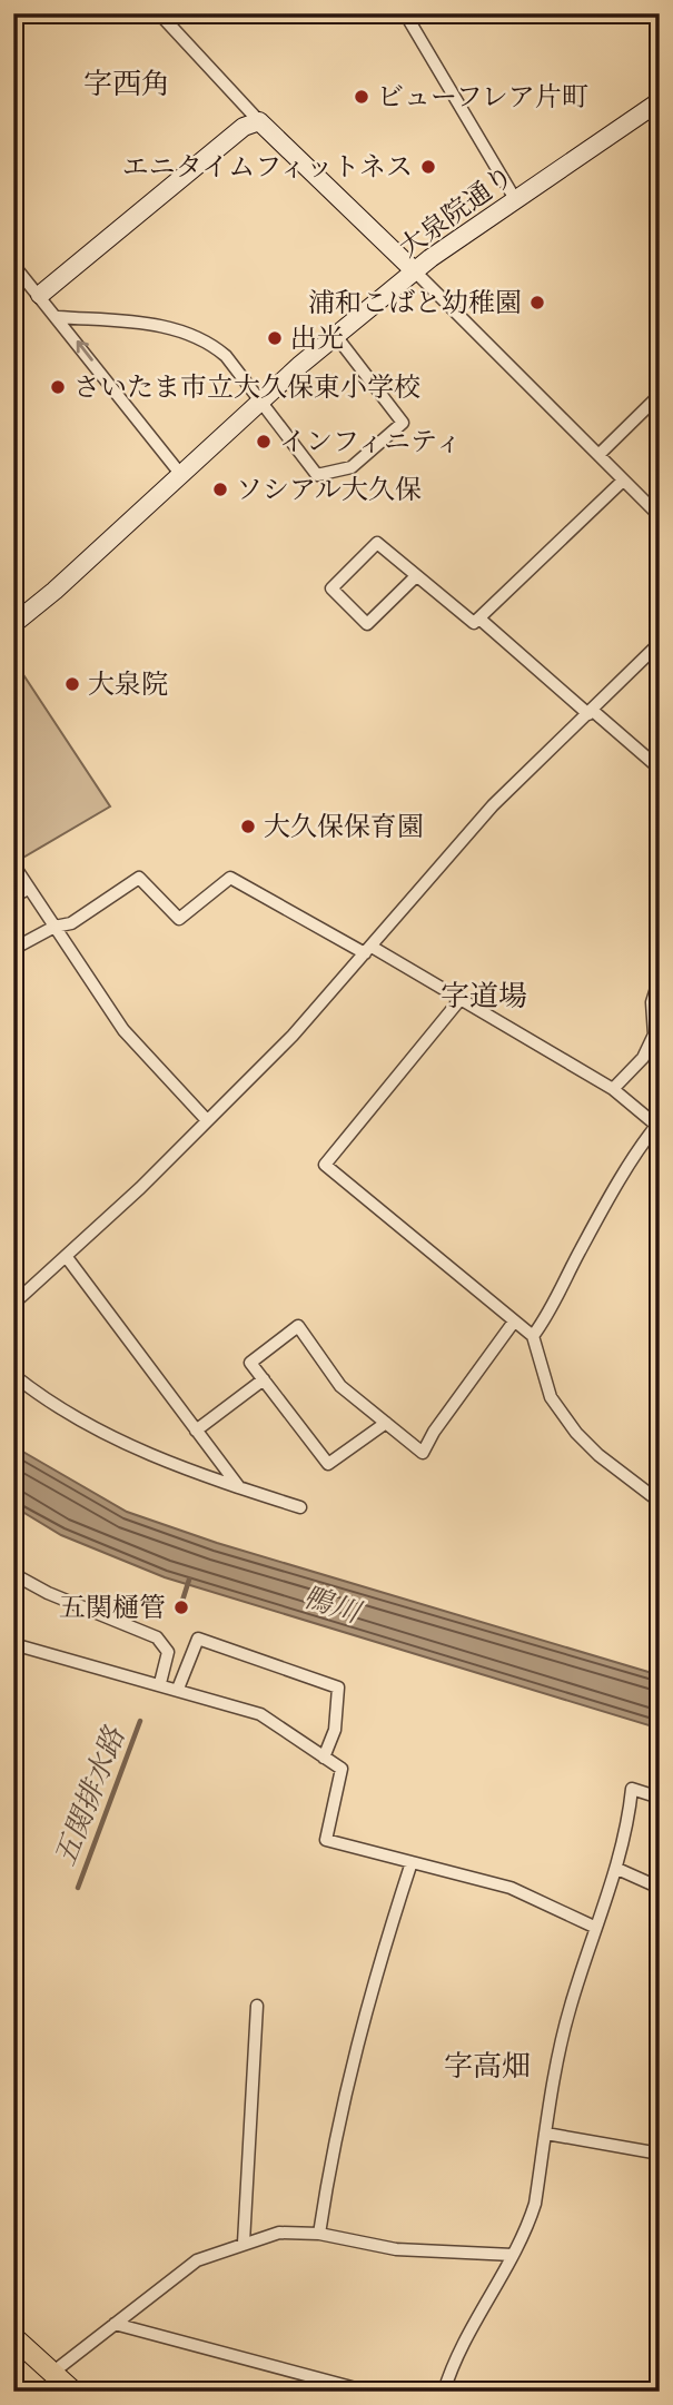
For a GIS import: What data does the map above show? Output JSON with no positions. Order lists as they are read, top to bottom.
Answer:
{
  "streets": {
    "street": ["大泉院通り"]
  },
  "districts": ["字西角", "字道場", "字高畑"],
  "water": ["鴨川", "五関排水路"],
  "places": [
    "ビューフレア片町",
    "エニタイムフィットネス",
    "浦和こばと幼稚園",
    "出光",
    "さいたま市立大久保東小学校",
    "インフィニティ",
    "ソシアル大久保",
    "大泉院",
    "大久保保育園",
    "五関樋管"
  ]
}
